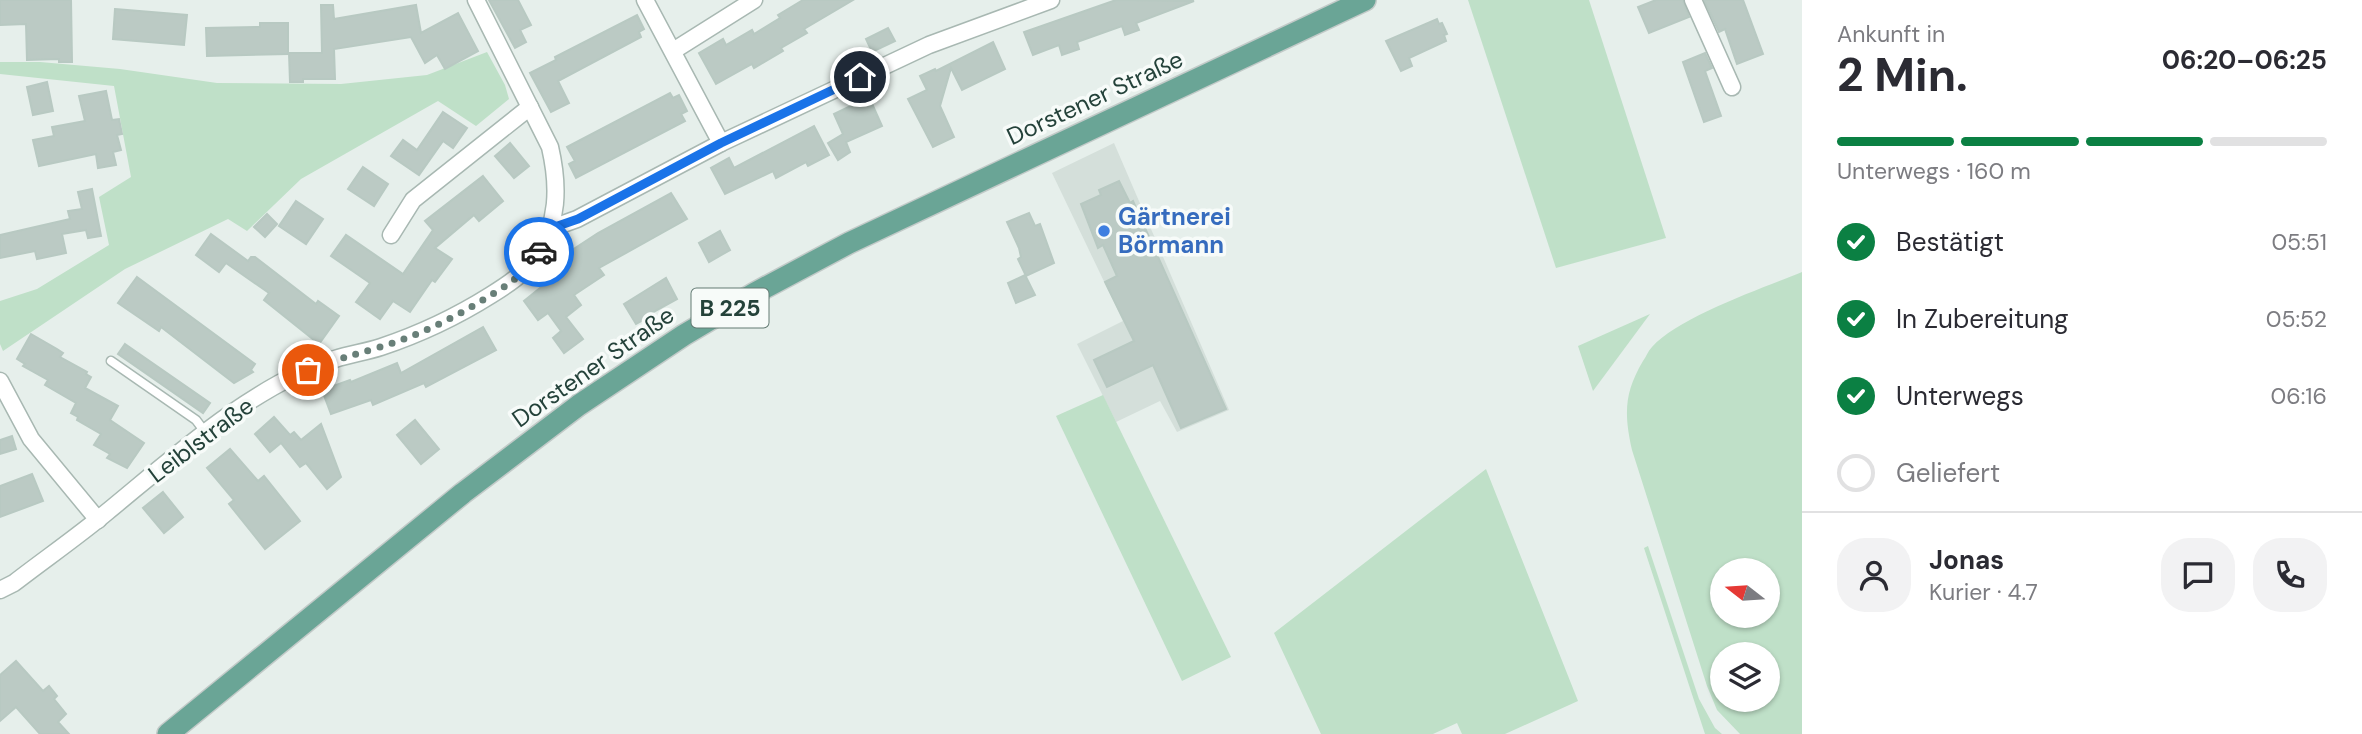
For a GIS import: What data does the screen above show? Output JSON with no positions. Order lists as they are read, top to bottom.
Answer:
{
  "streets": {
    "main road": ["Dorstener Straße", "B 225"],
    "street": ["Leiblstraße"]
  },
  "places": ["Gärtnerei Börmann"],
  "north": "left",
  "page": {
    "heading": ["2 Min.", "Ankunft in", "06:20–06:25"],
    "panel": ["Jonas", "Kurier · 4.7"],
    "bar": "Unterwegs · 160 m",
    "list": [
      ["Bestätigt", "05:51"],
      ["In Zubereitung", "05:52"],
      ["Unterwegs", "06:16"],
      "Geliefert"
    ]
  }
}
